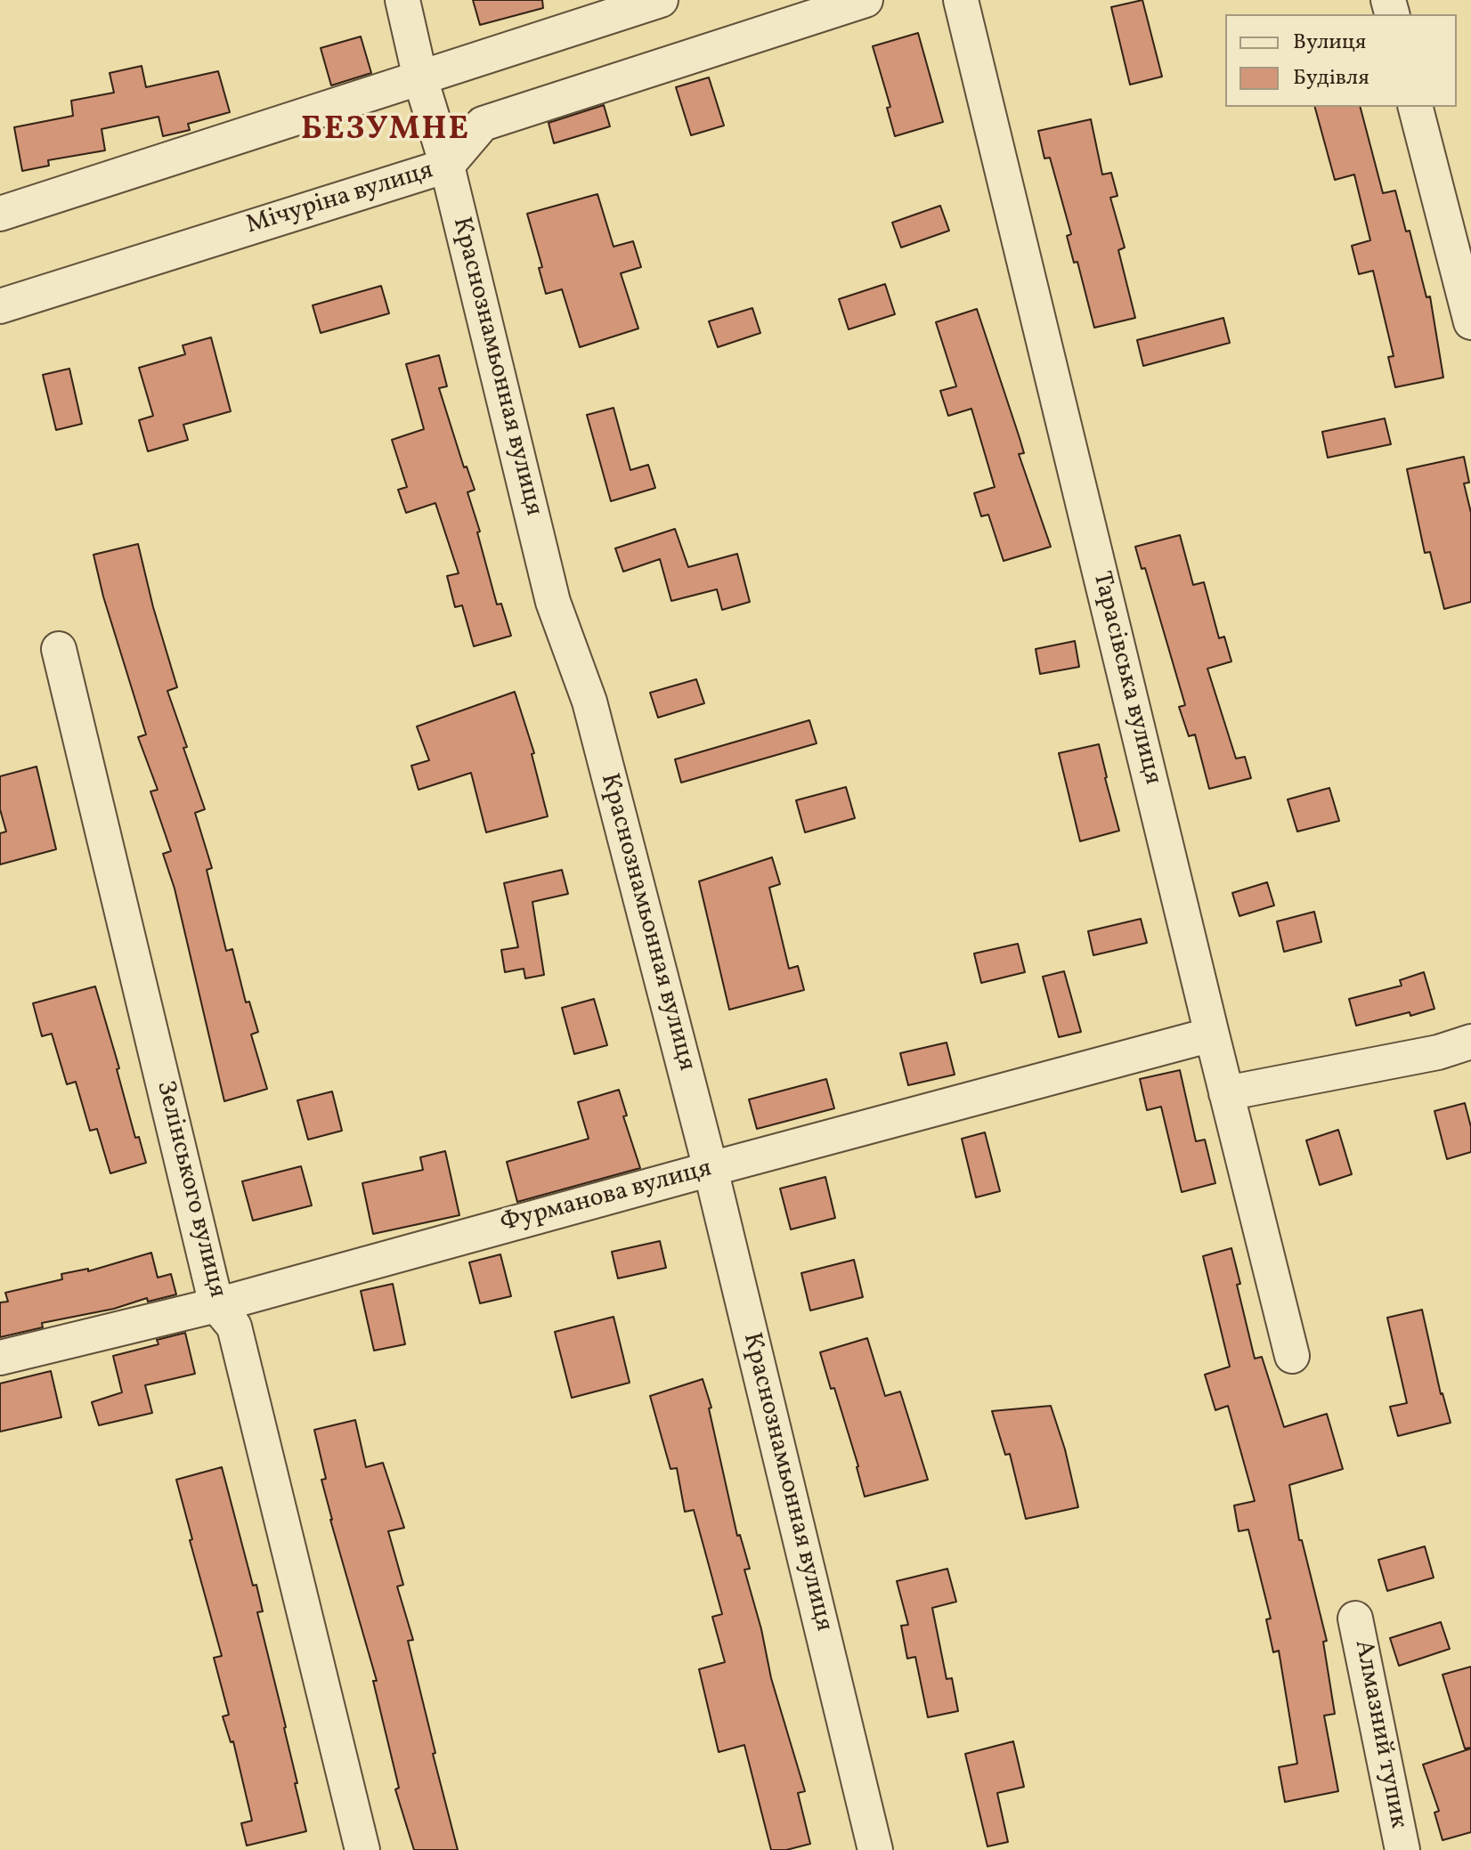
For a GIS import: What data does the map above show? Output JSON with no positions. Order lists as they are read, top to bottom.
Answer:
{
  "streets": {
    "street": [
      "Мічуріна вулиця",
      "Краснознамьонная вулиця",
      "Тарасівська вулиця",
      "Зелінського вулиця",
      "Фурманова вулиця",
      "Алмазний тупик"
    ]
  },
  "crossings": [
    ["Мічуріна вулиця", "Краснознамьонная вулиця"],
    ["Краснознамьонная вулиця", "Фурманова вулиця"],
    ["Тарасівська вулиця", "Фурманова вулиця"],
    ["Зелінського вулиця", "Фурманова вулиця"]
  ],
  "districts": ["БЕЗУМНЕ"],
  "legend": ["Вулиця", "Будівля"]
}
